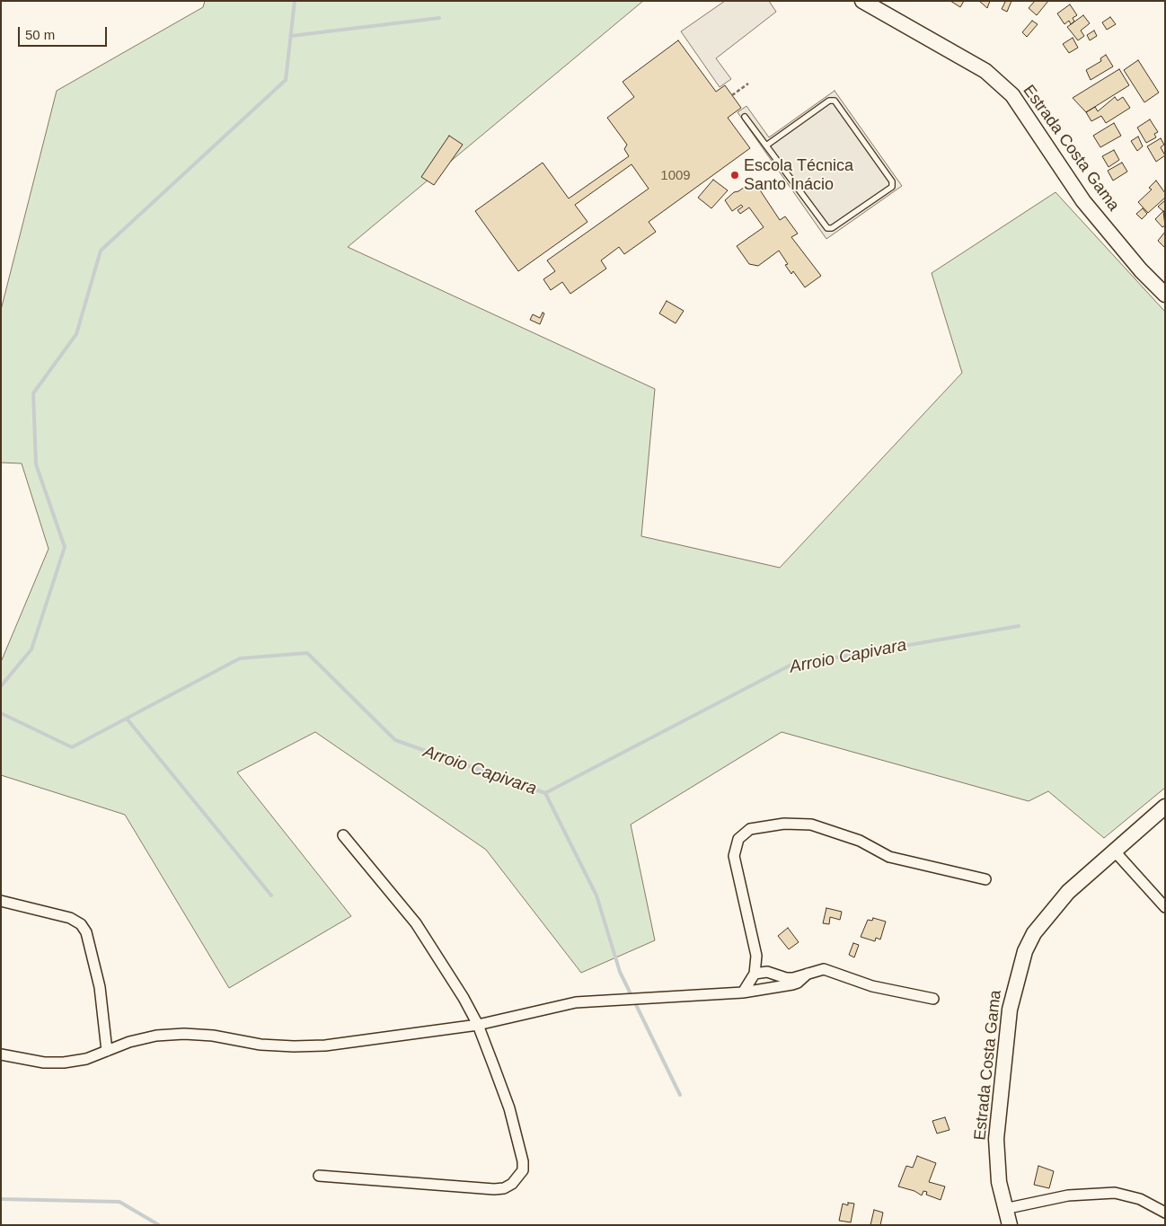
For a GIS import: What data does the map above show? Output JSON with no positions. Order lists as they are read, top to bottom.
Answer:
{
  "streets": {
    "main road": ["Estrada Costa Gama"]
  },
  "water": ["Arroio Capivara"],
  "places": ["Escola Técnica Santo Inácio"],
  "house_numbers": ["1009"],
  "scale_bar": "50 m"
}
